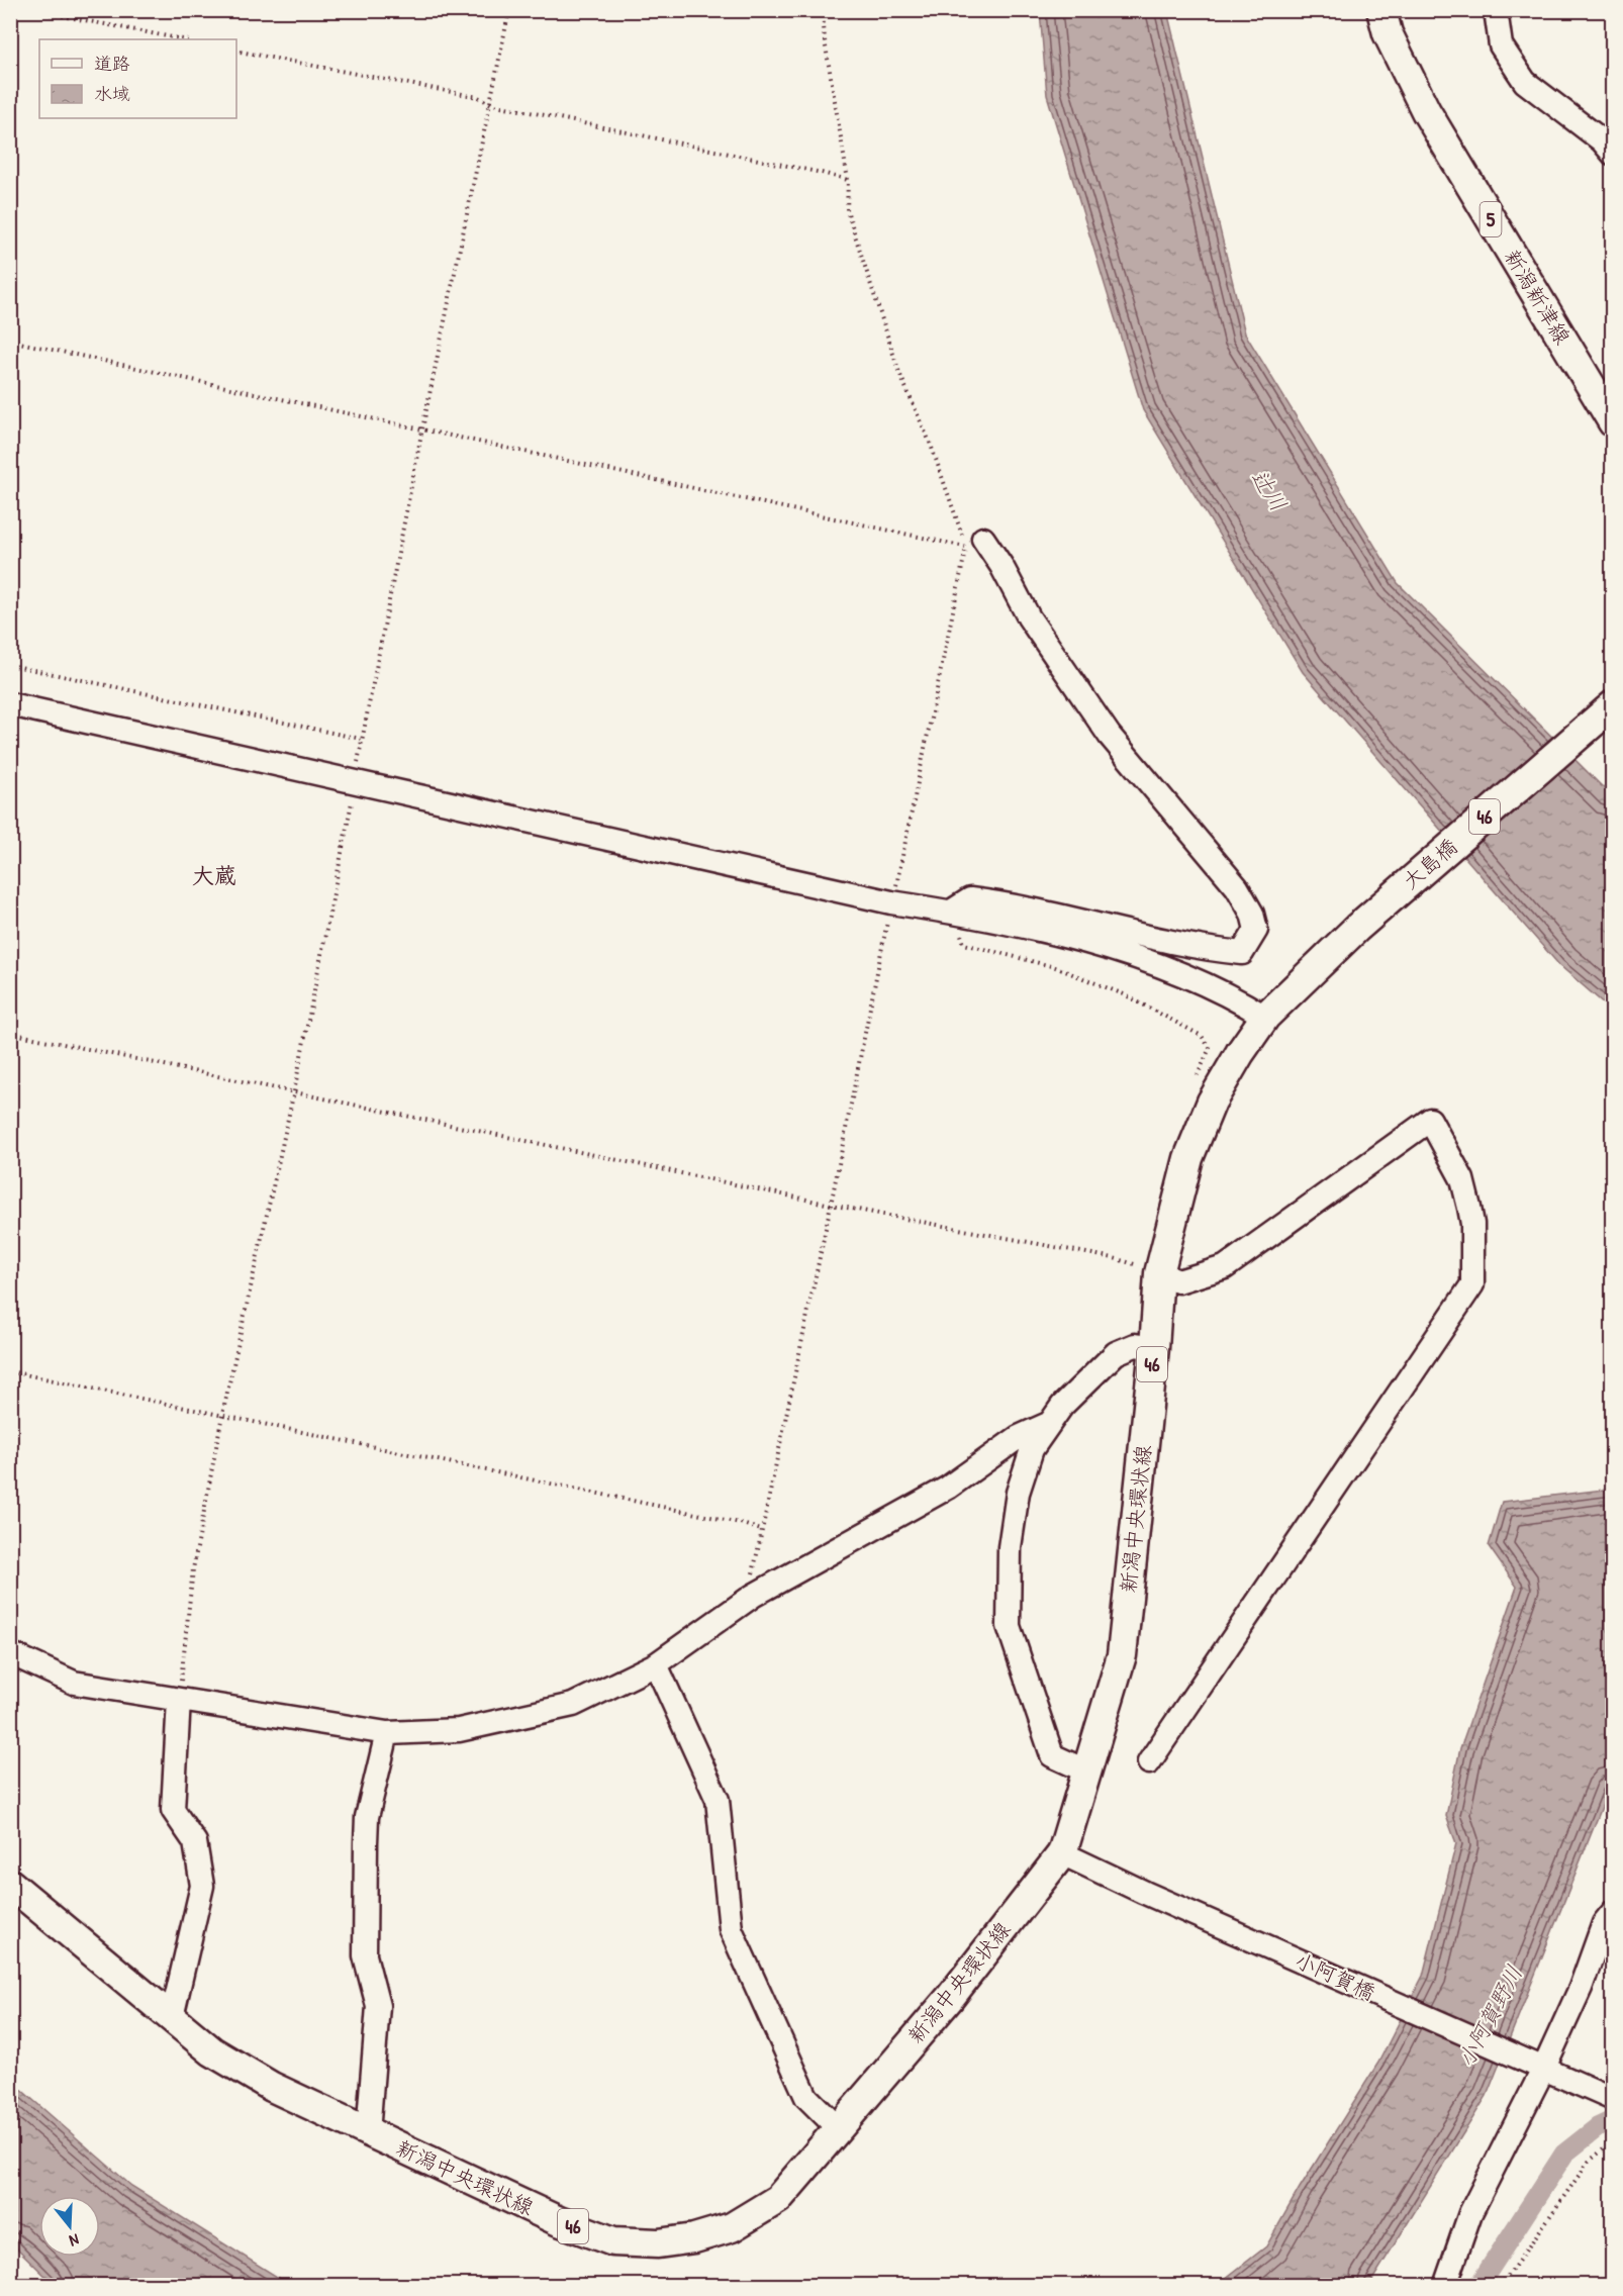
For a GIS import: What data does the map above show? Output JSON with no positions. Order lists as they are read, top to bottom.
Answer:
{
  "streets": {
    "main road": [
      "5",
      "新潟新津線",
      "46",
      "大島橋",
      "新潟中央環状線"
    ],
    "street": ["小阿賀橋"]
  },
  "crossings": [
    ["大島橋", "新潟中央環状線"],
    ["新潟中央環状線", "小阿賀橋"]
  ],
  "districts": ["大蔵"],
  "water": ["辻川", "小阿賀野川"],
  "legend": ["道路", "水域"],
  "north": "bottom"
}
